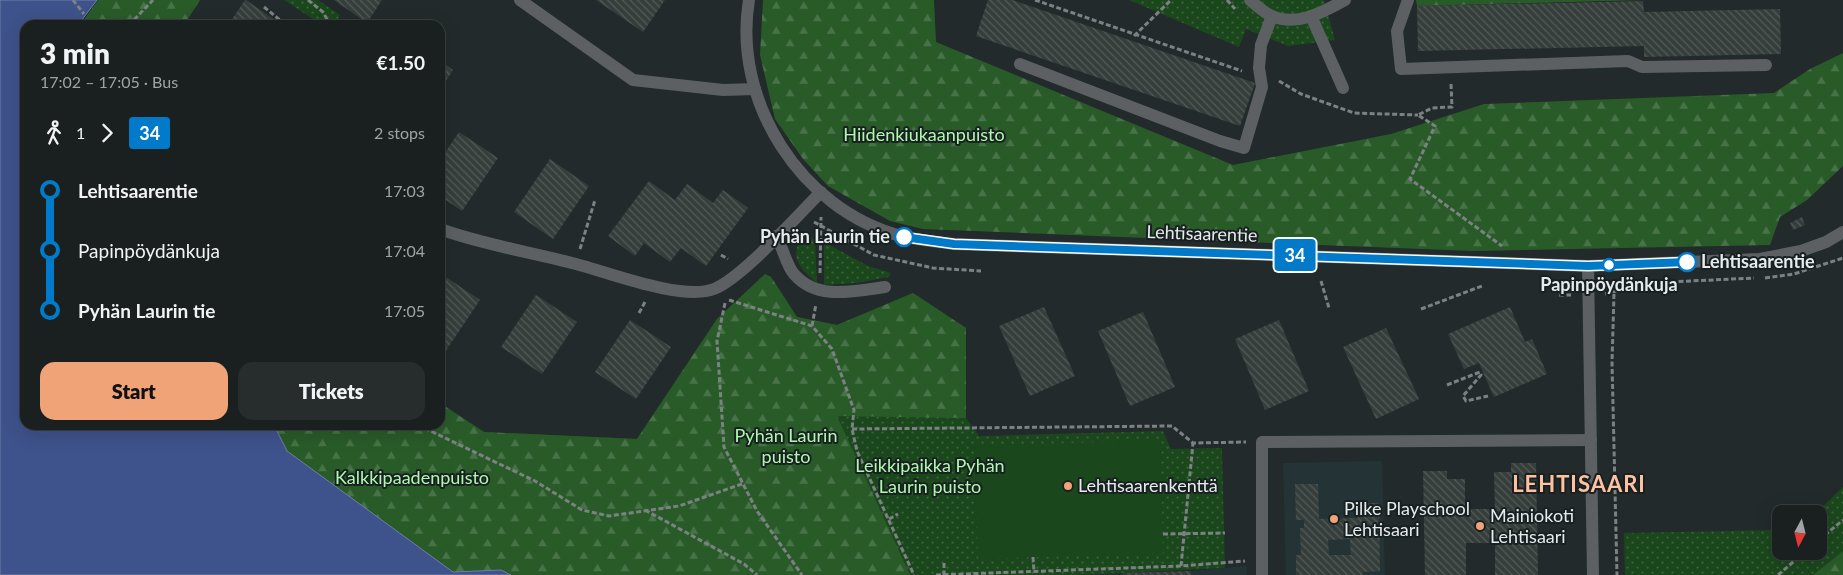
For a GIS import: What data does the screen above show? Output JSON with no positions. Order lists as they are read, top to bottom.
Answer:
{
  "streets": {
    "street": ["Lehtisaarentie"]
  },
  "districts": ["LEHTISAARI"],
  "parks": [
    "Hiidenkiukaanpuisto",
    "Pyhän Laurin puisto",
    "Leikkipaikka Pyhän Laurin puisto",
    "Kalkkipaadenpuisto"
  ],
  "places": [
    "Pyhän Laurin tie",
    "Lehtisaarentie",
    "Papinpöydänkuja",
    "Lehtisaarenkenttä",
    "Pilke Playschool Lehtisaari",
    "Mainiokoti Lehtisaari"
  ],
  "lines": ["bus line 34"],
  "north": "bottom",
  "page": {
    "on_map": "34",
    "heading": ["3 min", "17:02 – 17:05 · Bus", "€1.50"],
    "legs": ["1", "34", "2 stops"],
    "list": [
      {
        "name": "Lehtisaarentie",
        "value": "17:03"
      },
      {
        "name": "Papinpöydänkuja",
        "value": "17:04"
      },
      {
        "name": "Pyhän Laurin tie",
        "value": "17:05"
      }
    ],
    "buttons": ["Start", "Tickets"]
  }
}
